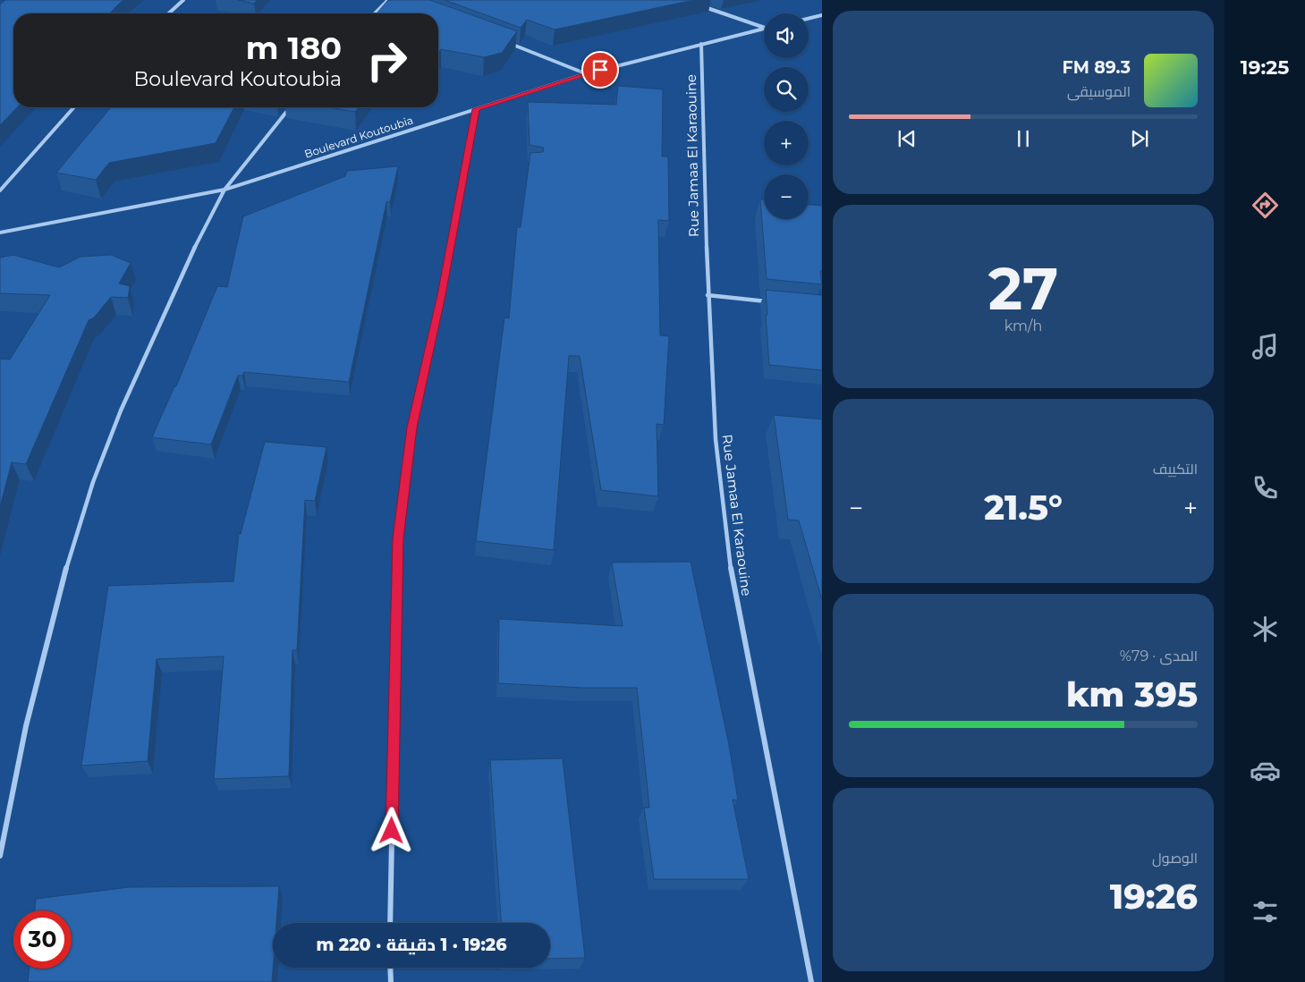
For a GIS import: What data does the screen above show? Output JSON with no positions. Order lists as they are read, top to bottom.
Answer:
{
  "streets": {
    "street": ["Boulevard Koutoubia", "Rue Jamaa El Karaouine"]
  },
  "crossings": [
    ["Boulevard Koutoubia", "Rue Jamaa El Karaouine"]
  ],
  "page": {
    "tabs": "19:25",
    "map_buttons": ["+", "−"],
    "turn": ["180 m", "Boulevard Koutoubia"],
    "song": ["89.3 FM", "الموسيقى"],
    "tile": [
      ["27", "km/h"],
      "التكييف",
      ["المدى · 79%", "395 km"],
      ["الوصول", "19:26"]
    ],
    "heat": ["−", "21.5°", "+"],
    "limit": "30",
    "trip": "19:26 · 1 دقيقة · 220 m"
  }
}
